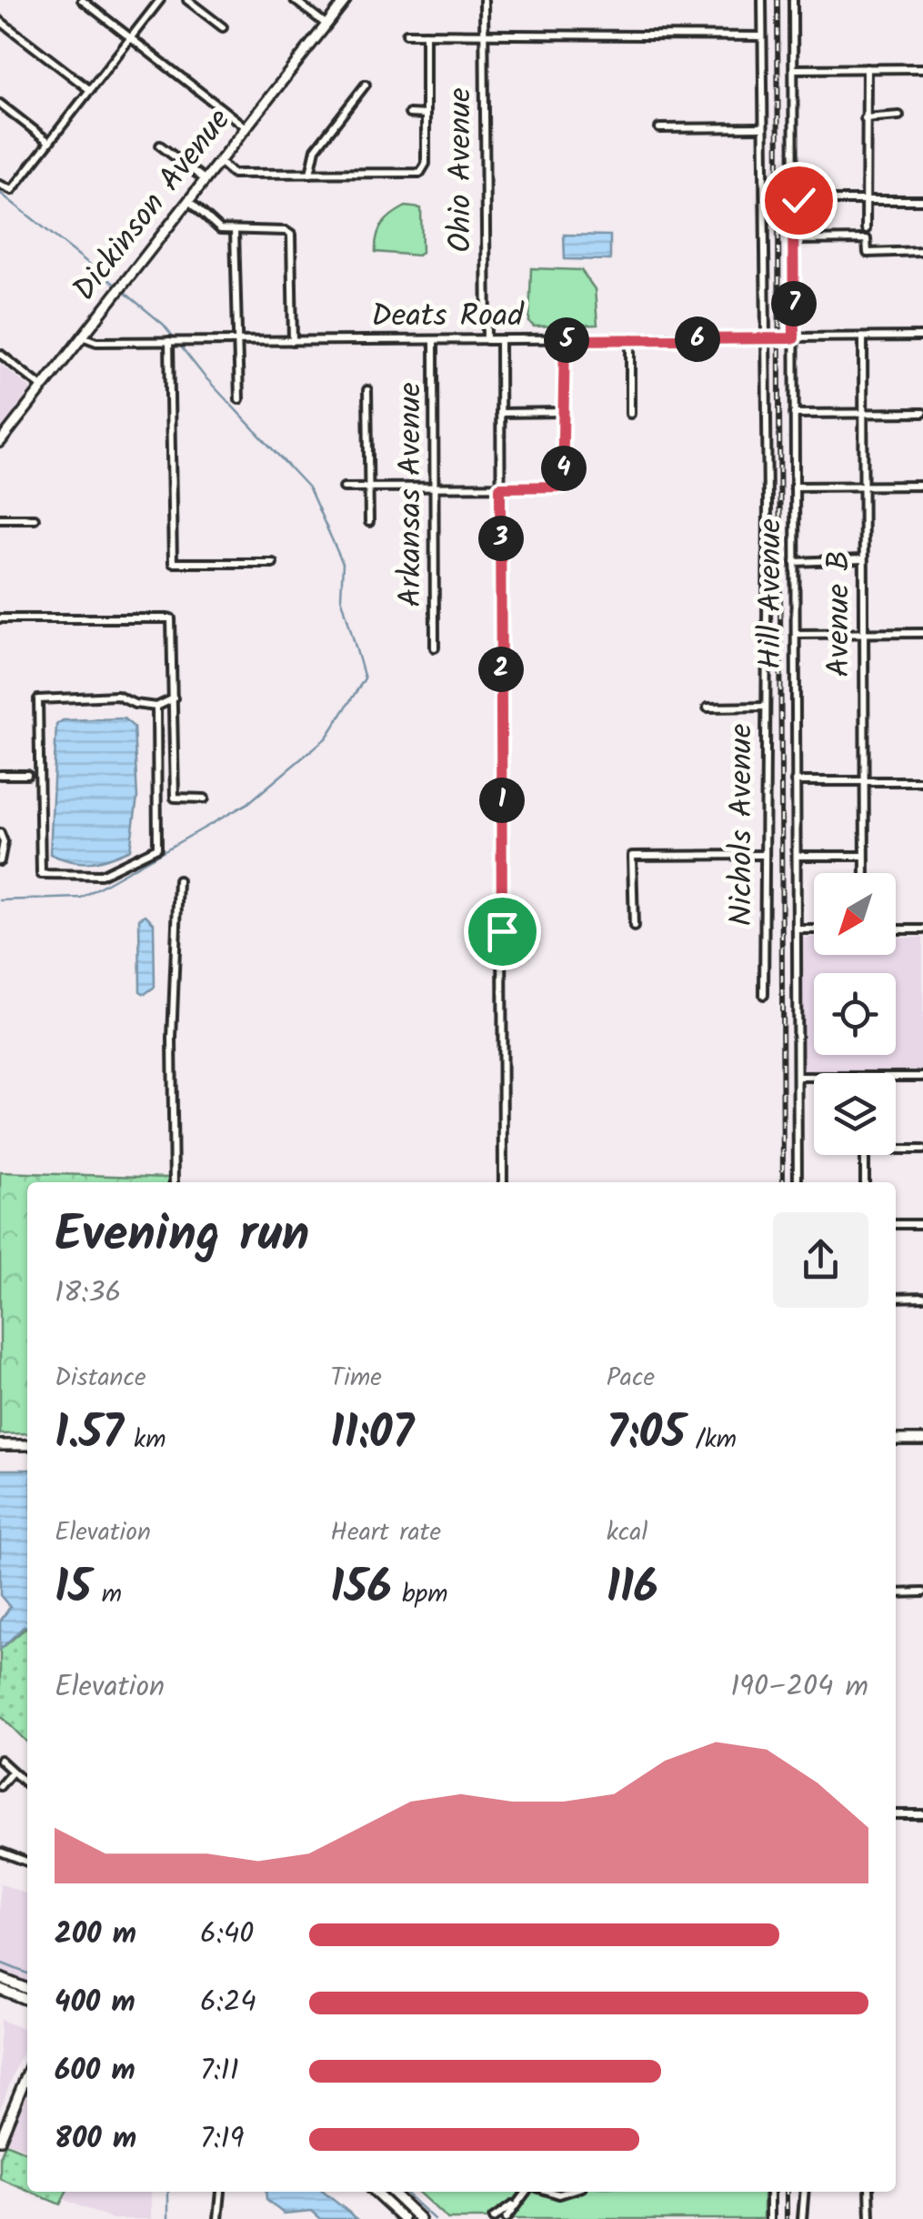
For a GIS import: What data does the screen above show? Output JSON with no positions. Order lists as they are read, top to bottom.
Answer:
{
  "streets": {
    "main road": ["Dickinson Avenue"],
    "street": [
      "Ohio Avenue",
      "Deats Road",
      "Arkansas Avenue",
      "Hill Avenue",
      "Avenue B",
      "Nichols Avenue"
    ]
  },
  "crossings": [
    ["Ohio Avenue", "Deats Road"],
    ["Dickinson Avenue", "Deats Road"],
    ["Deats Road", "Arkansas Avenue"],
    ["Deats Road", "Hill Avenue"],
    ["Deats Road", "Avenue B"],
    ["Deats Road", "Nichols Avenue"]
  ],
  "north": "bottom left",
  "page": {
    "pins": [
      "7",
      "6",
      "5",
      "4",
      "3",
      "2",
      "1"
    ],
    "heading": ["Evening run", "18:36"],
    "stats": [
      ["Distance", "1.57 km"],
      ["Time", "11:07"],
      ["Pace", "7:05 /km"],
      ["Elevation", "15 m"],
      ["Heart rate", "156 bpm"],
      ["kcal", "116"]
    ],
    "chart": ["Elevation", "190–204 m"],
    "list": [
      {
        "name": "200 m",
        "note": "6:40"
      },
      {
        "name": "400 m",
        "note": "6:24"
      },
      {
        "name": "600 m",
        "note": "7:11"
      },
      {
        "name": "800 m",
        "note": "7:19"
      }
    ]
  }
}
